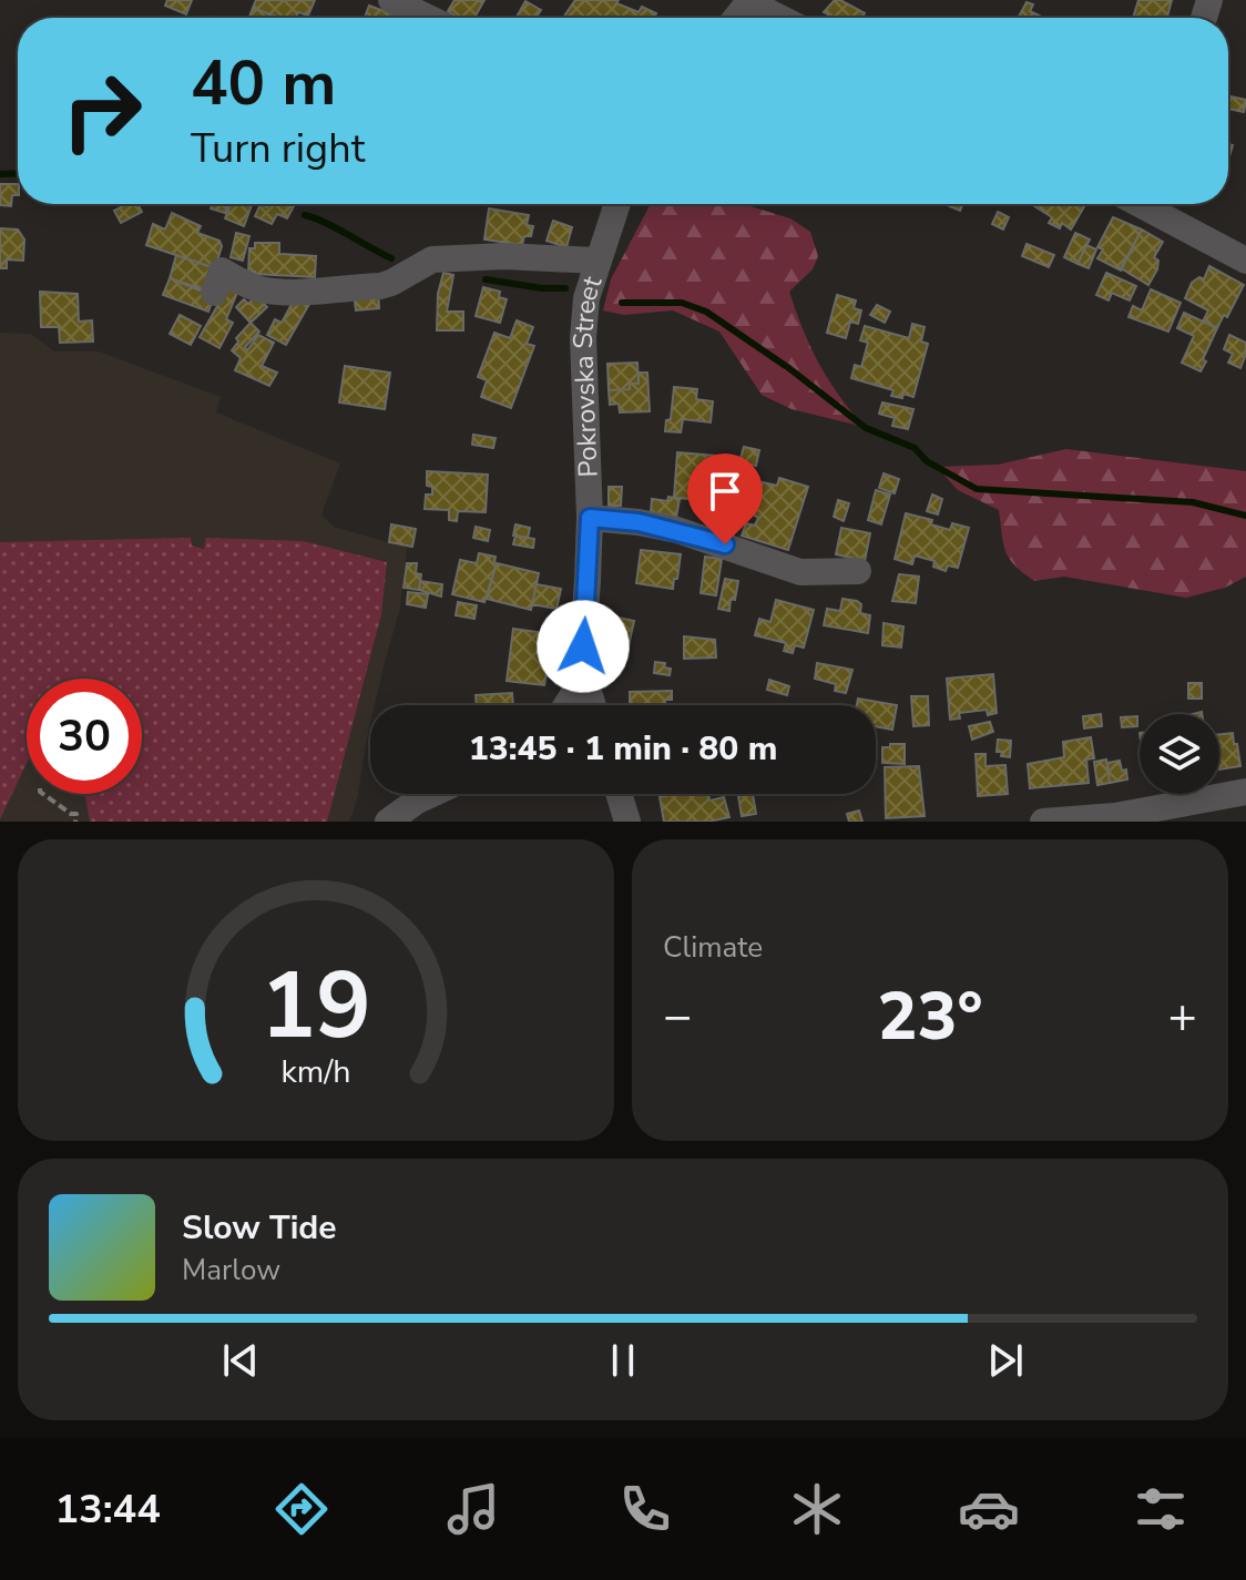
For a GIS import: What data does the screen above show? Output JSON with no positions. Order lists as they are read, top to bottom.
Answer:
{
  "streets": {
    "street": ["Pokrovska Street"]
  },
  "page": {
    "turn": ["40 m", "Turn right"],
    "limit": "30",
    "trip": "13:45 · 1 min · 80 m",
    "tile": "Climate",
    "heat": ["−", "23°", "+"],
    "song": ["Slow Tide", "Marlow"],
    "tabs": "13:44",
    "gauge": ["19", "km/h"]
  }
}
